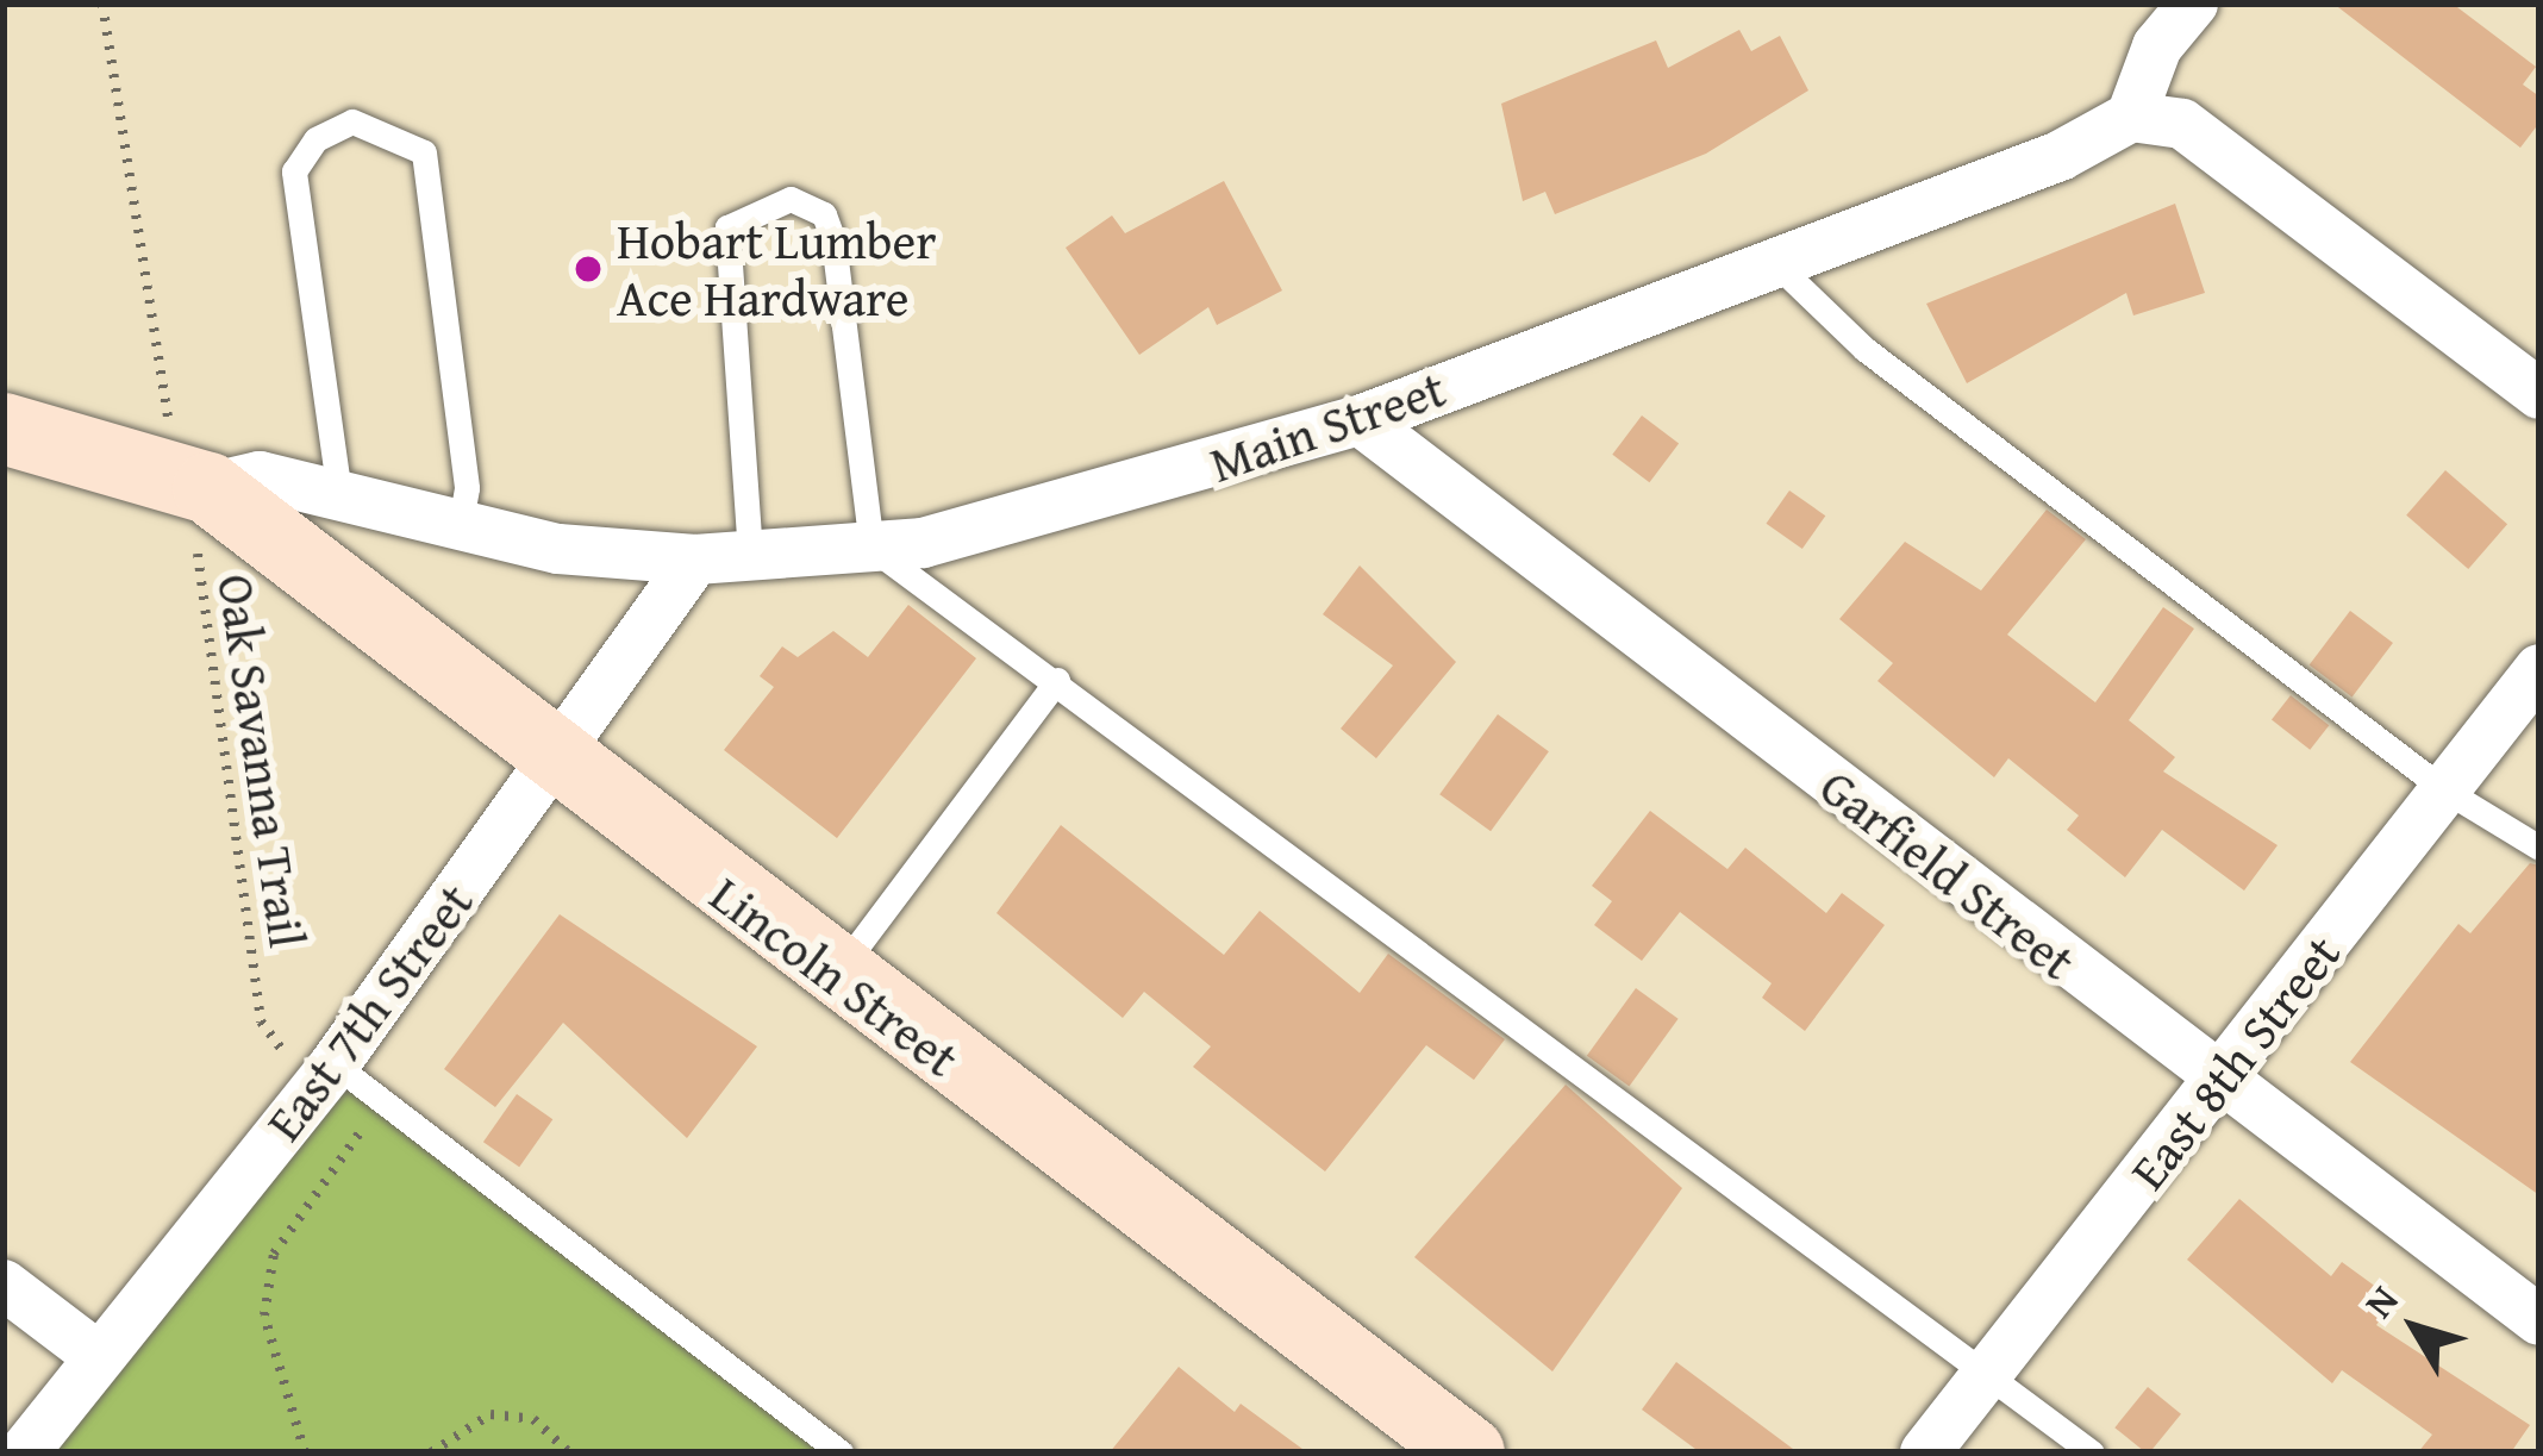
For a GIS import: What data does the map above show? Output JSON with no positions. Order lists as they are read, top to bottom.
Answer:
{
  "streets": {
    "main road": ["Main Street", "Lincoln Street"],
    "street": ["Garfield Street", "East 7th Street", "East 8th Street"],
    "path": ["Oak Savanna Trail"]
  },
  "crossings": [
    ["Main Street", "Oak Savanna Trail"],
    ["Main Street", "Garfield Street"],
    ["Main Street", "Lincoln Street"],
    ["Main Street", "East 7th Street"],
    ["Oak Savanna Trail", "Lincoln Street"],
    ["Oak Savanna Trail", "East 7th Street"],
    ["Garfield Street", "East 8th Street"],
    ["Lincoln Street", "East 7th Street"]
  ],
  "places": ["Hobart Lumber Ace Hardware"],
  "north": "top left"
}
